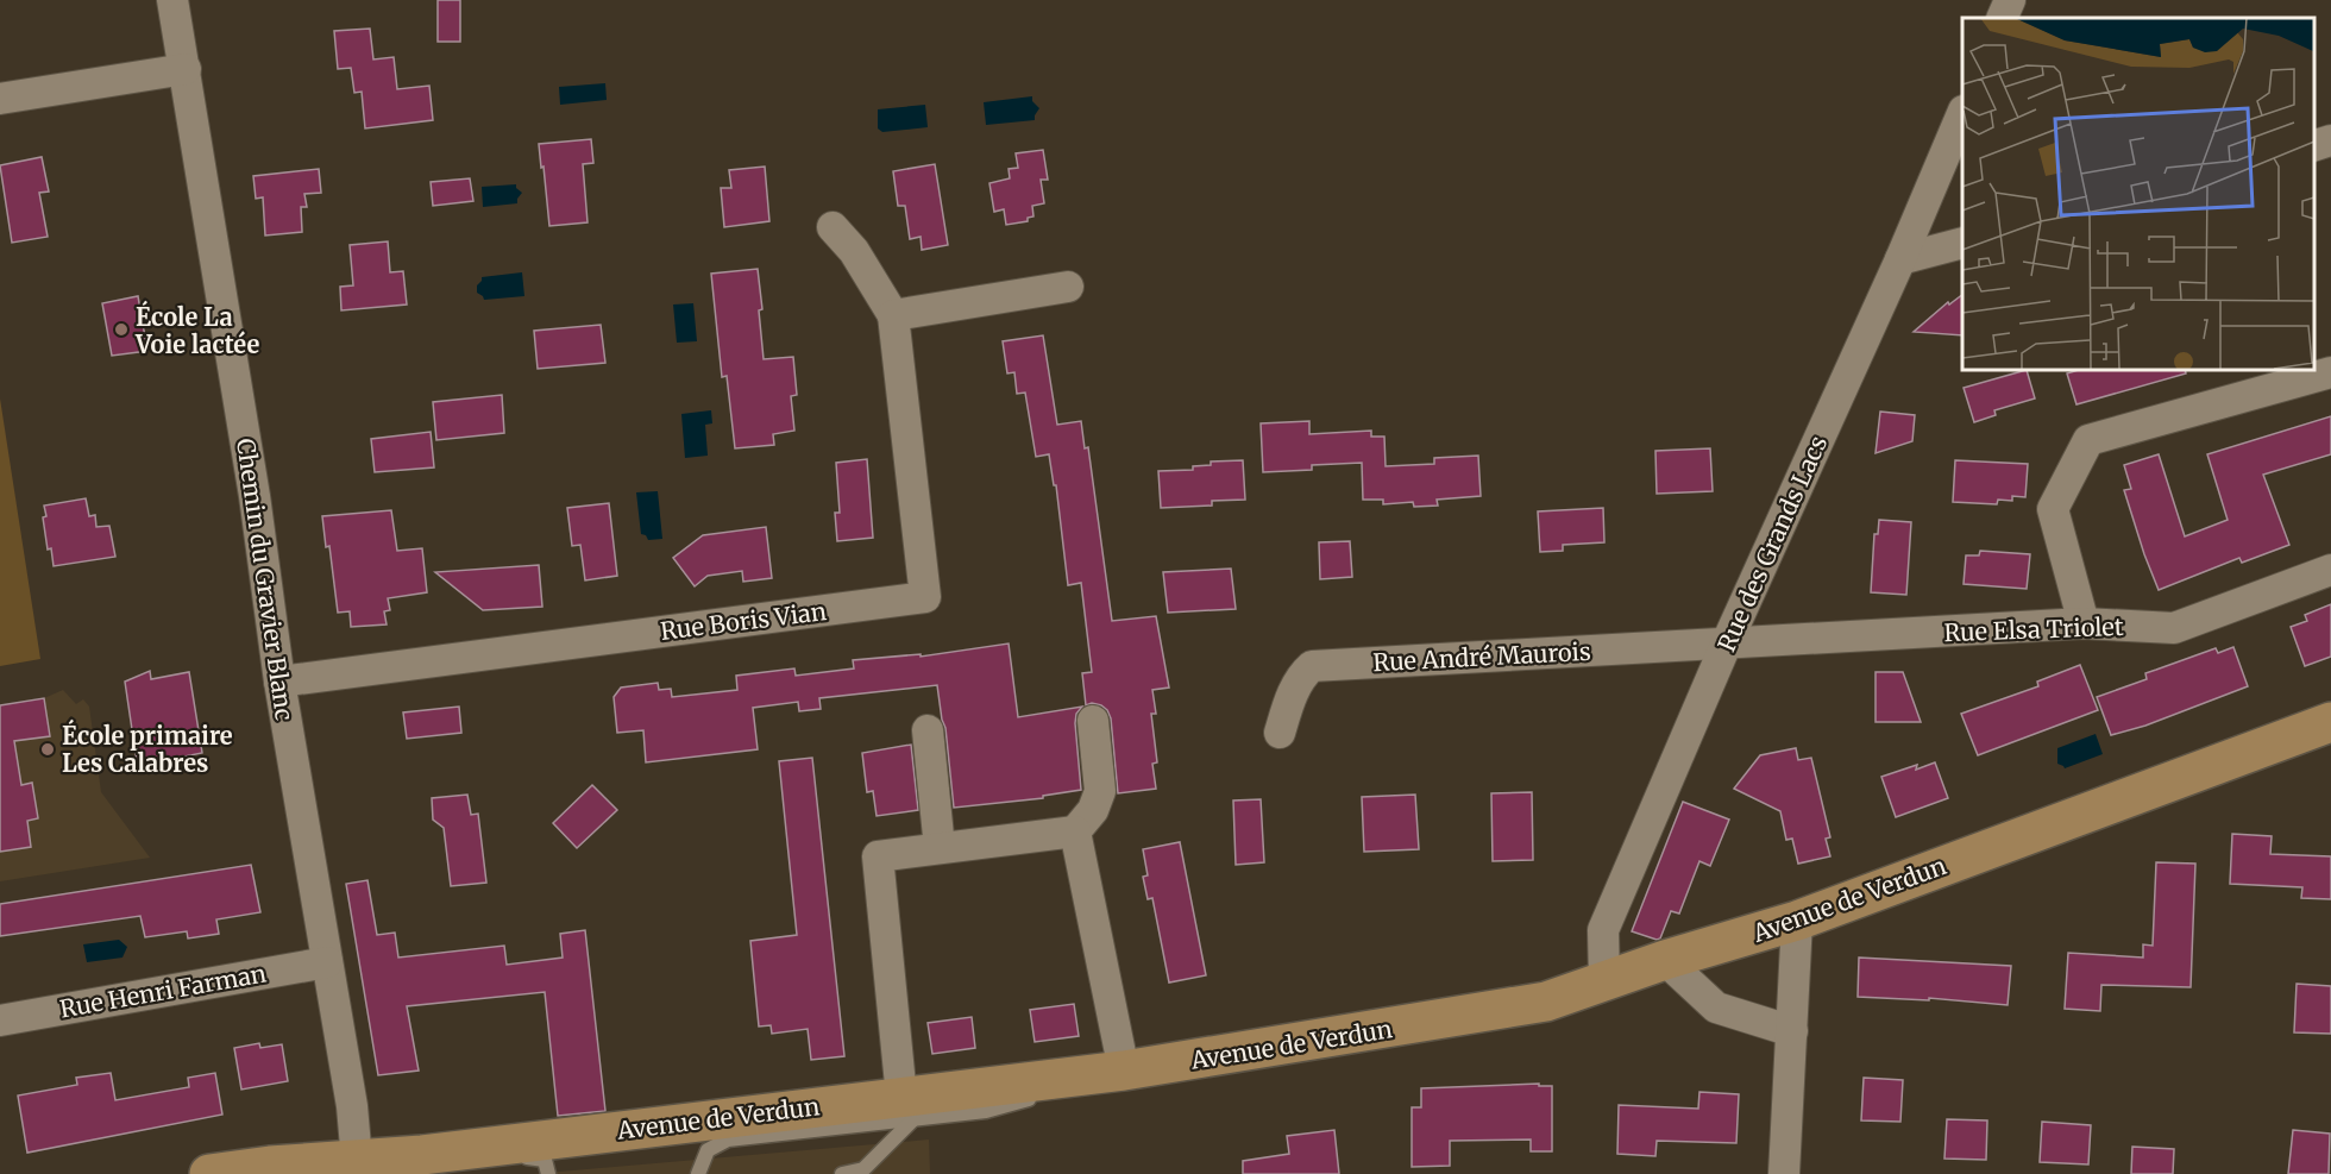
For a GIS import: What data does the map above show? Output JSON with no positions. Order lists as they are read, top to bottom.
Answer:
{
  "streets": {
    "main road": ["Avenue de Verdun"],
    "street": [
      "Rue des Grands Lacs",
      "Chemin du Gravier Blanc",
      "Rue Boris Vian",
      "Rue Elsa Triolet",
      "Rue André Maurois",
      "Rue Henri Farman"
    ]
  },
  "crossings": [
    ["Rue des Grands Lacs", "Rue Elsa Triolet"],
    ["Rue des Grands Lacs", "Rue André Maurois"],
    ["Rue des Grands Lacs", "Avenue de Verdun"],
    ["Chemin du Gravier Blanc", "Rue Boris Vian"],
    ["Chemin du Gravier Blanc", "Avenue de Verdun"],
    ["Chemin du Gravier Blanc", "Rue Henri Farman"],
    ["Rue Elsa Triolet", "Rue André Maurois"]
  ],
  "places": ["École La Voie lactée", "École primaire Les Calabres"]
}
